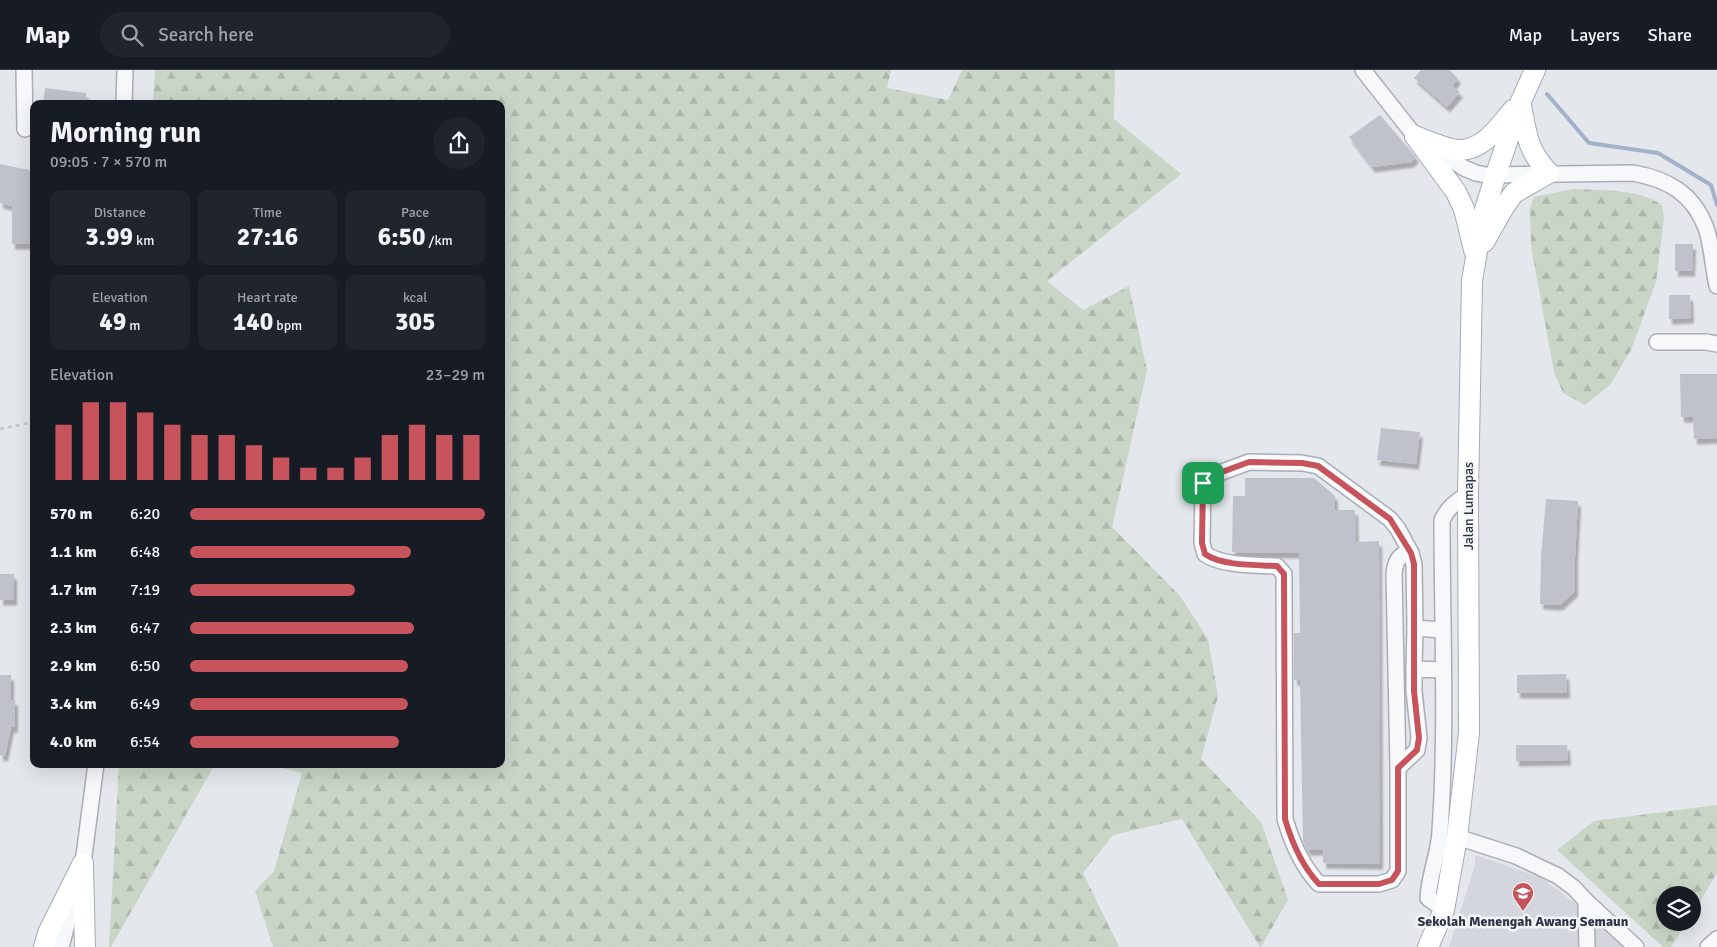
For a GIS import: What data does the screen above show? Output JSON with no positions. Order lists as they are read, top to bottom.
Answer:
{
  "streets": {
    "main road": ["Jalan Lumapas"]
  },
  "places": {
    "school or university": ["Sekolah Menengah Awang Semaun"]
  },
  "page": {
    "header": "Map",
    "search": "Search here",
    "nav": ["Map", "Layers", "Share"],
    "heading": ["Morning run", "09:05 · 7 × 570 m"],
    "stats": [
      ["Distance", "3.99 km"],
      ["Time", "27:16"],
      ["Pace", "6:50 /km"],
      ["Elevation", "49 m"],
      ["Heart rate", "140 bpm"],
      ["kcal", "305"]
    ],
    "chart": ["Elevation", "23–29 m"],
    "list": [
      {
        "name": "570 m",
        "note": "6:20"
      },
      {
        "name": "1.1 km",
        "note": "6:48"
      },
      {
        "name": "1.7 km",
        "note": "7:19"
      },
      {
        "name": "2.3 km",
        "note": "6:47"
      },
      {
        "name": "2.9 km",
        "note": "6:50"
      },
      {
        "name": "3.4 km",
        "note": "6:49"
      },
      {
        "name": "4.0 km",
        "note": "6:54"
      }
    ]
  }
}
